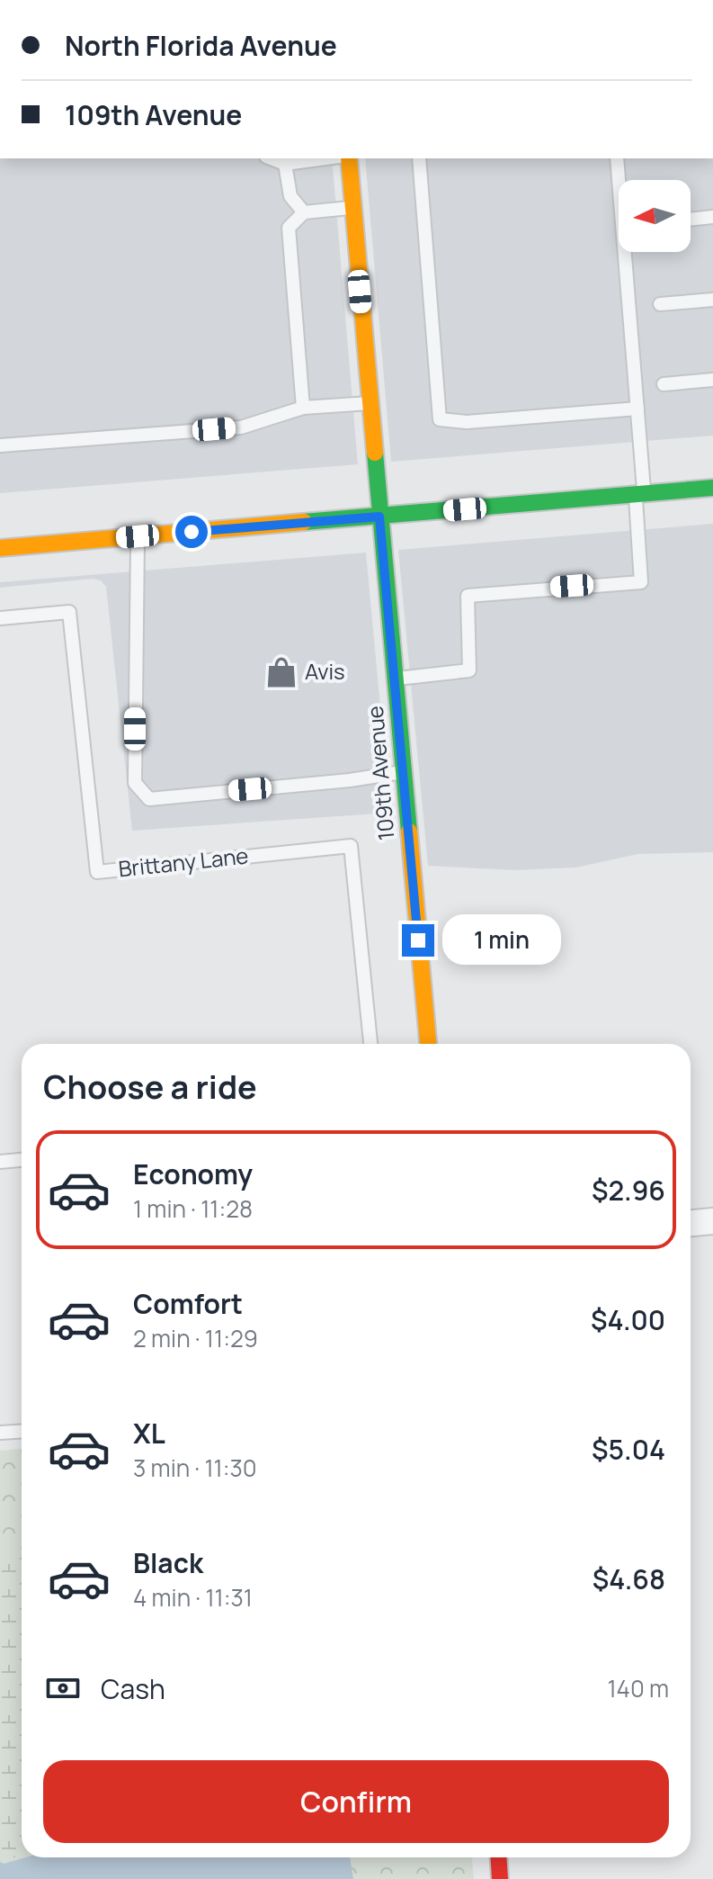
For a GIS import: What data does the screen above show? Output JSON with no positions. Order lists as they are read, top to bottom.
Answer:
{
  "streets": {
    "street": ["109th Avenue"],
    "lane": ["Brittany Lane"]
  },
  "places": {
    "shop": ["Avis"]
  },
  "north": "left",
  "page": {
    "banner": ["North Florida Avenue", "109th Avenue"],
    "bubble": "1 min",
    "heading": "Choose a ride",
    "list": [
      {
        "name": "Economy",
        "note": "1 min · 11:28",
        "value": "$2.96"
      },
      {
        "name": "Comfort",
        "note": "2 min · 11:29",
        "value": "$4.00"
      },
      {
        "name": "XL",
        "note": "3 min · 11:30",
        "value": "$5.04"
      },
      {
        "name": "Black",
        "note": "4 min · 11:31",
        "value": "$4.68"
      }
    ],
    "pay": ["Cash", "140 m"],
    "buttons": "Confirm"
  }
}
